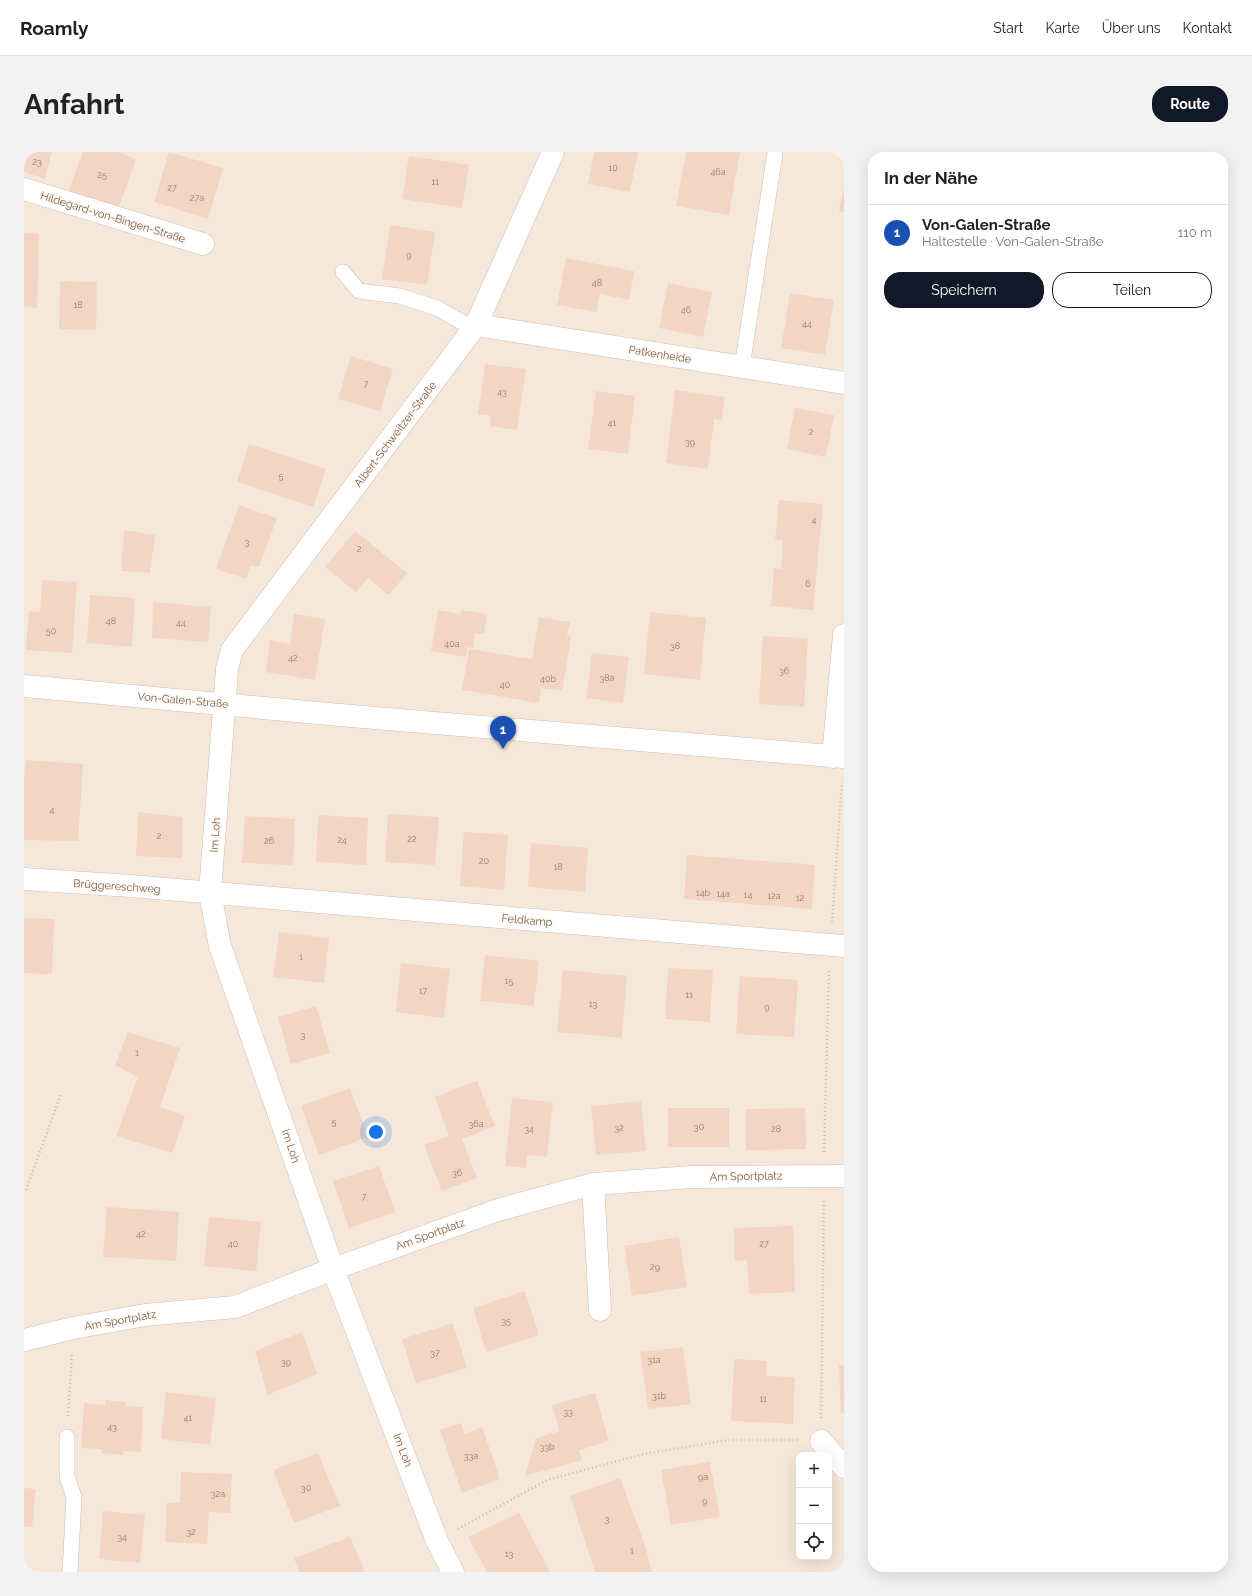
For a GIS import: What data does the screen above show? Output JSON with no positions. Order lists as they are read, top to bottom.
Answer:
{
  "streets": {
    "street": [
      "Hildegard-von-Bingen-Straße",
      "Patkenheide",
      "Albert-Schweitzer-Straße",
      "Von-Galen-Straße",
      "Im Loh",
      "Brüggereschweg",
      "Feldkamp",
      "Am Sportplatz"
    ]
  },
  "crossings": [
    ["Patkenheide", "Albert-Schweitzer-Straße"],
    ["Albert-Schweitzer-Straße", "Von-Galen-Straße"],
    ["Albert-Schweitzer-Straße", "Im Loh"],
    ["Von-Galen-Straße", "Im Loh"],
    ["Im Loh", "Brüggereschweg"],
    ["Im Loh", "Feldkamp"],
    ["Im Loh", "Am Sportplatz"],
    ["Brüggereschweg", "Feldkamp"]
  ],
  "house_numbers": [
    "23",
    "10",
    "46a",
    "25",
    "11",
    "27",
    "27a",
    "9",
    "48",
    "18",
    "46",
    "44",
    "7",
    "43",
    "41",
    "2",
    "39",
    "5",
    "4",
    "3",
    "2",
    "6",
    "48",
    "44",
    "50",
    "40a",
    "38",
    "42",
    "36",
    "38a",
    "40b",
    "40",
    "4",
    "2",
    "22",
    "24",
    "26",
    "20",
    "18",
    "14b",
    "14a",
    "14",
    "12a",
    "12",
    "1",
    "15",
    "17",
    "11",
    "13",
    "9",
    "3",
    "1",
    "5",
    "36a",
    "30",
    "32",
    "34",
    "28",
    "36",
    "7",
    "42",
    "40",
    "27",
    "29",
    "35",
    "37",
    "31a",
    "39",
    "31b",
    "11",
    "33",
    "41",
    "43",
    "33b",
    "33a",
    "9a",
    "30",
    "32a",
    "9",
    "3",
    "32",
    "34",
    "1",
    "13"
  ],
  "page": {
    "header": "Roamly",
    "nav": [
      "Start",
      "Karte",
      "Über uns",
      "Kontakt"
    ],
    "buttons": [
      "Route",
      ["Speichern", "Teilen"]
    ],
    "title": "Anfahrt",
    "heading": "In der Nähe",
    "list": [
      {
        "mark": "1",
        "name": "Von-Galen-Straße",
        "note": "Haltestelle · Von-Galen-Straße",
        "value": "110 m"
      }
    ],
    "pins": "1",
    "map_buttons": ["+", "−"]
  }
}
